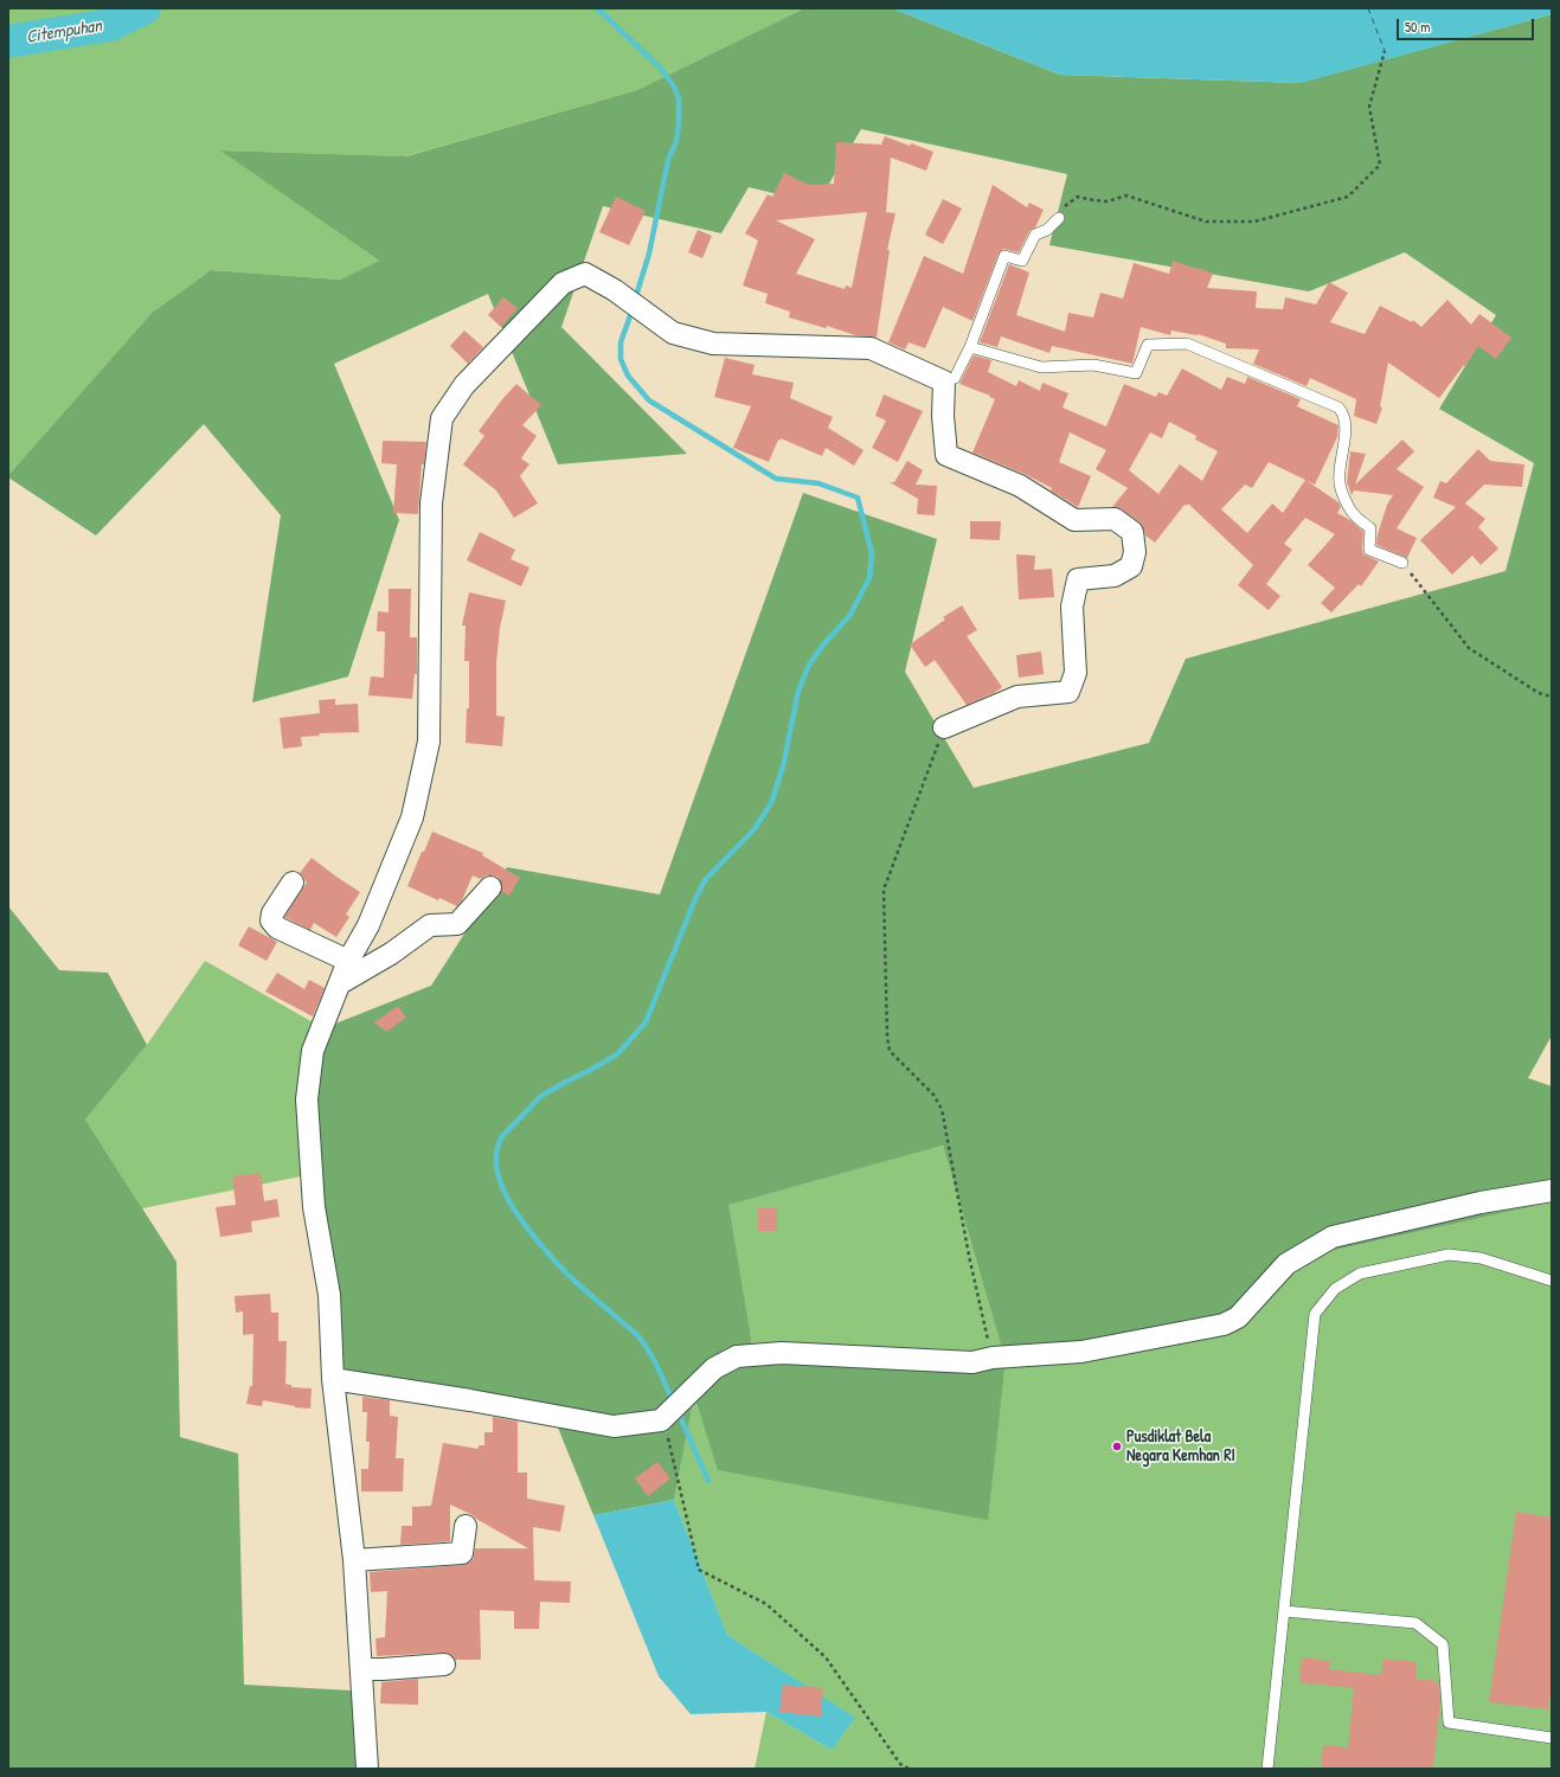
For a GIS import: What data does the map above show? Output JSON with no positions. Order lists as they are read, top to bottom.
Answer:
{
  "water": ["Citempuhan"],
  "places": ["Pusdiklat Bela Negara Kemhan RI"],
  "scale_bar": "50 m"
}
